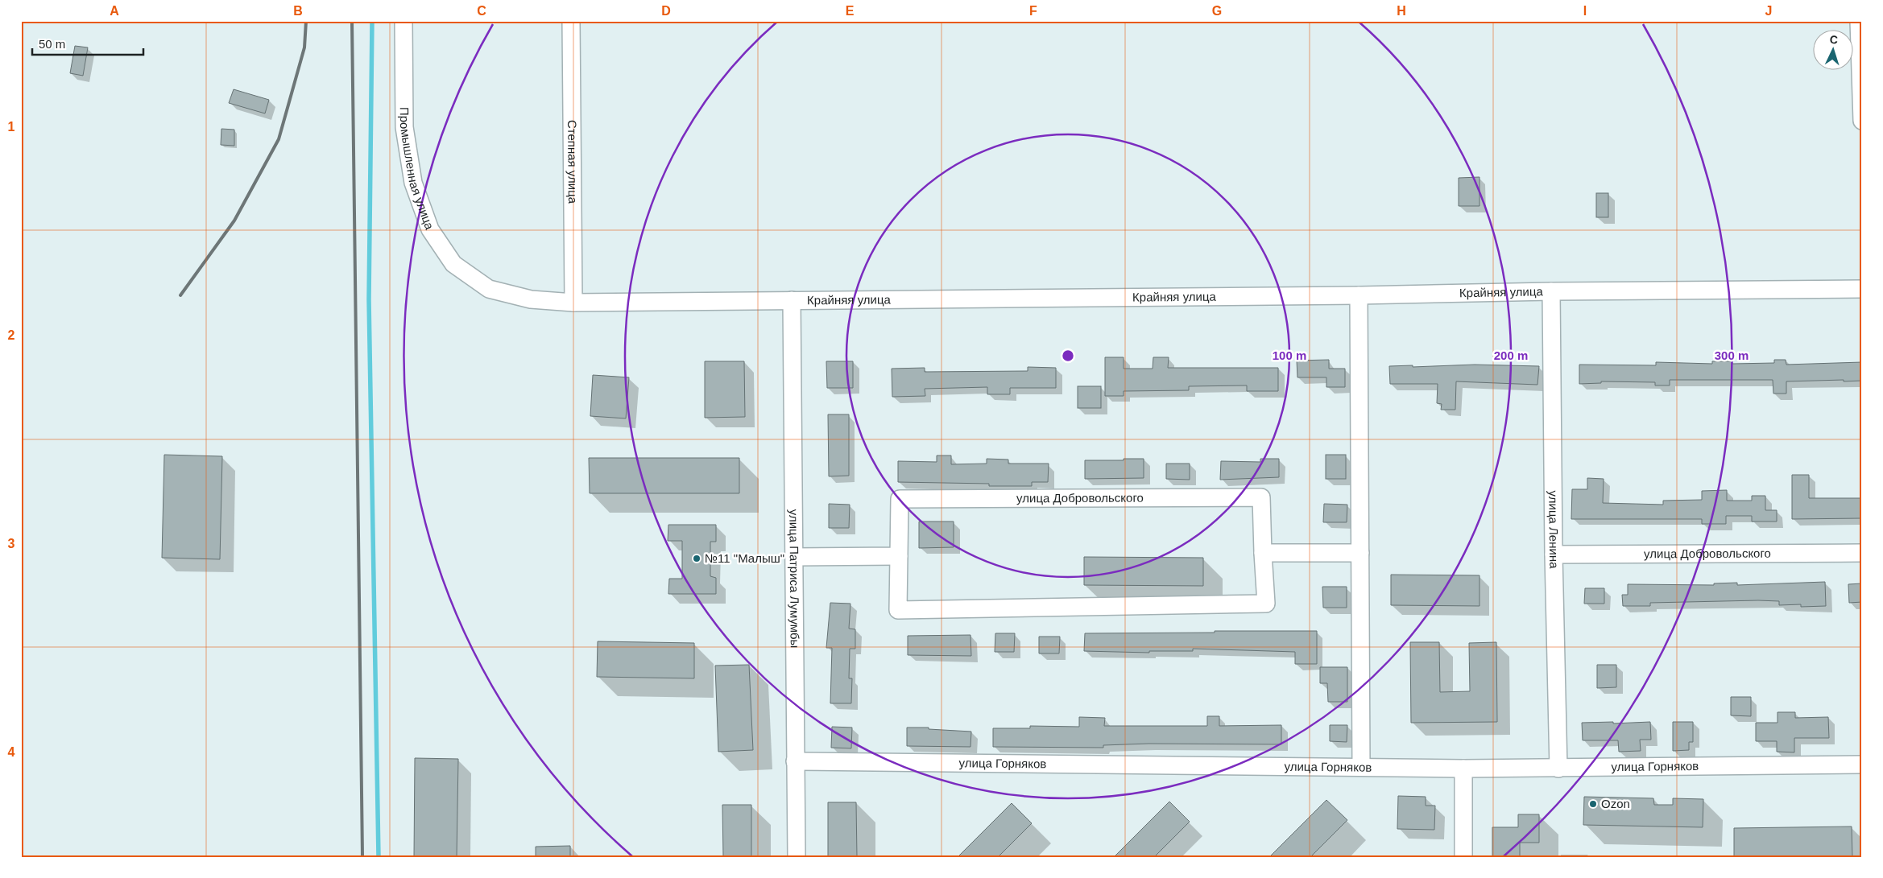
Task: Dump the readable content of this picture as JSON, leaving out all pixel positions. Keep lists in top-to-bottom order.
{
  "streets": {
    "street": [
      "Степная улица",
      "Промышленная улица",
      "Крайняя улица",
      "улица Добровольского",
      "улица Ленина",
      "улица Патриса Лумумбы",
      "улица Горняков"
    ]
  },
  "crossings": [
    ["Степная улица", "Крайняя улица"],
    ["Промышленная улица", "Крайняя улица"],
    ["Крайняя улица", "улица Ленина"],
    ["Крайняя улица", "улица Патриса Лумумбы"],
    ["улица Добровольского", "улица Ленина"],
    ["улица Ленина", "улица Горняков"],
    ["улица Патриса Лумумбы", "улица Горняков"]
  ],
  "places": ["№11 \"Малыш\"", "Ozon"],
  "scale_bar": "50 m",
  "north": "top",
  "grid": {
    "columns": [
      "A",
      "B",
      "C",
      "D",
      "E",
      "F",
      "G",
      "H",
      "I",
      "J"
    ],
    "rows": [
      "1",
      "2",
      "3",
      "4"
    ]
  },
  "rings": ["100 m", "200 m", "300 m"]
}
